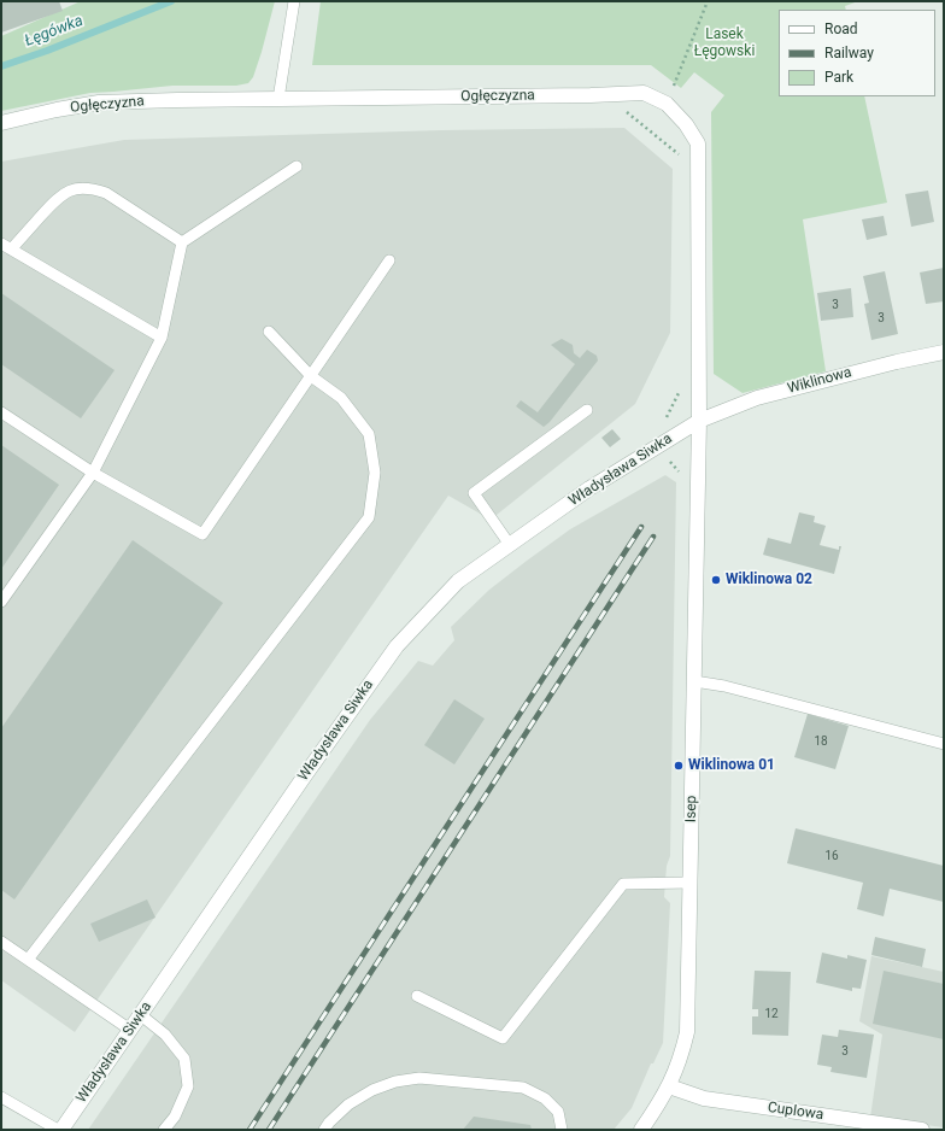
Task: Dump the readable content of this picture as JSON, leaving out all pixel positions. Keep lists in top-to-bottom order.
{
  "streets": {
    "street": [
      "Ogłęczyzna",
      "Wiklinowa",
      "Władysława Siwka",
      "Isep",
      "Cuplowa"
    ]
  },
  "crossings": [
    ["Ogłęczyzna", "Wiklinowa"],
    ["Ogłęczyzna", "Władysława Siwka"],
    ["Ogłęczyzna", "Isep"],
    ["Wiklinowa", "Władysława Siwka"],
    ["Wiklinowa", "Isep"],
    ["Władysława Siwka", "Isep"],
    ["Isep", "Cuplowa"]
  ],
  "water": ["Łęgówka"],
  "parks": ["Lasek Łęgowski"],
  "places": ["Wiklinowa 02", "Wiklinowa 01"],
  "house_numbers": [
    "3",
    "3",
    "18",
    "16",
    "12",
    "3"
  ],
  "legend": ["Road", "Railway", "Park"]
}
